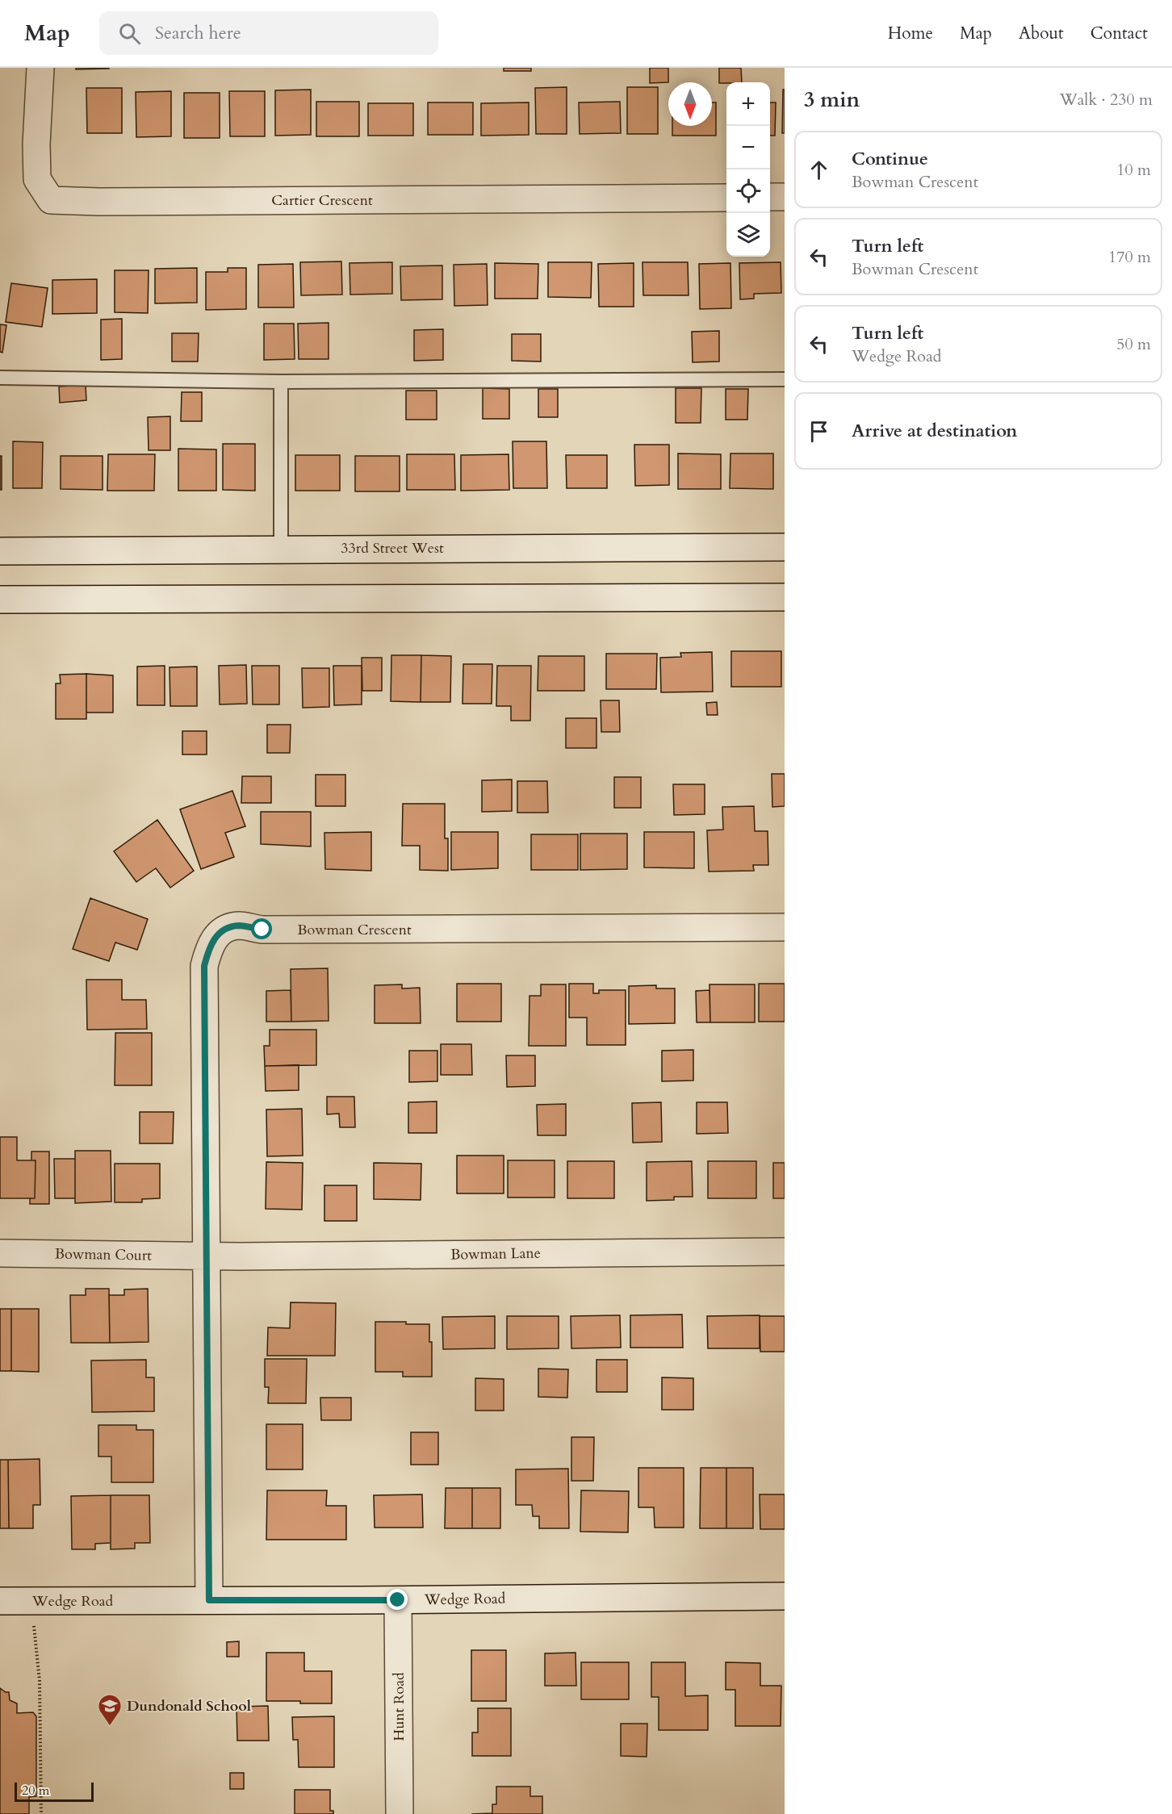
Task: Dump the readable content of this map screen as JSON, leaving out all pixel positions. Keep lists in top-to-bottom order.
{
  "streets": {
    "street": [
      "Cartier Crescent",
      "33rd Street West",
      "Bowman Crescent",
      "Bowman Lane",
      "Bowman Court",
      "Wedge Road",
      "Hunt Road"
    ]
  },
  "crossings": [
    ["Bowman Crescent", "Bowman Lane"],
    ["Bowman Crescent", "Bowman Court"],
    ["Bowman Crescent", "Wedge Road"],
    ["Bowman Lane", "Bowman Court"],
    ["Wedge Road", "Hunt Road"]
  ],
  "places": {
    "school or university": ["Dundonald School"]
  },
  "scale_bar": "20 m",
  "north": "bottom",
  "page": {
    "header": "Map",
    "search": "Search here",
    "nav": [
      "Home",
      "Map",
      "About",
      "Contact"
    ],
    "heading": ["3 min", "Walk · 230 m"],
    "map_buttons": ["+", "−"],
    "list": [
      ["Continue", "Bowman Crescent", "10 m"],
      ["Turn left", "Bowman Crescent", "170 m"],
      ["Turn left", "Wedge Road", "50 m"],
      "Arrive at destination"
    ],
    "scale": "20 m"
  }
}
